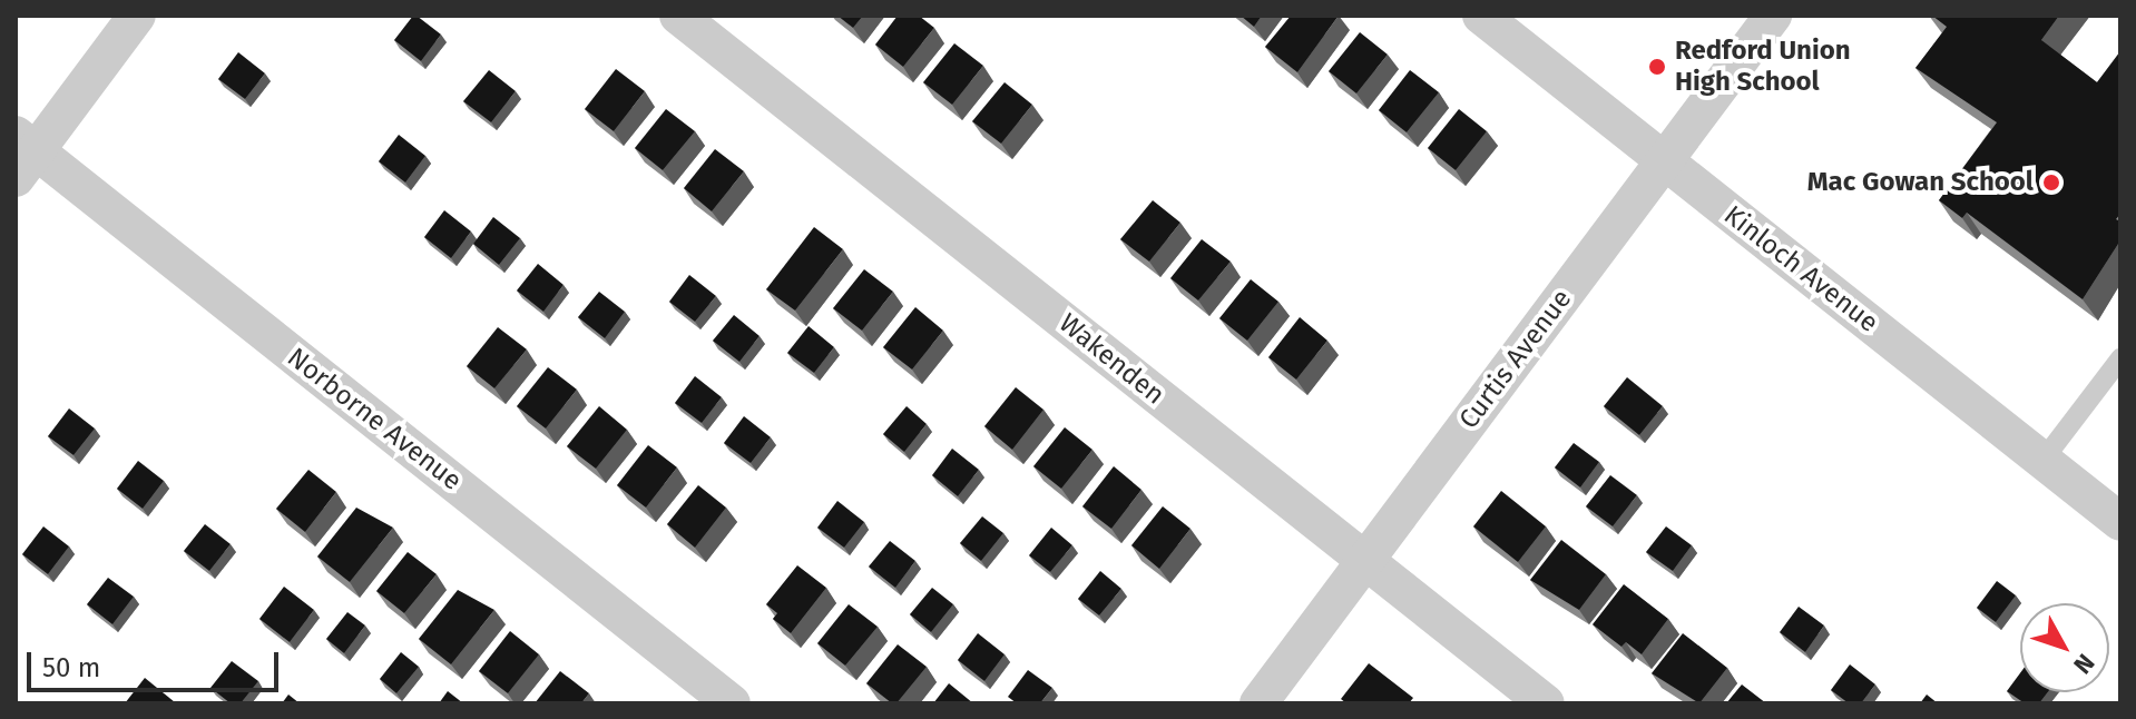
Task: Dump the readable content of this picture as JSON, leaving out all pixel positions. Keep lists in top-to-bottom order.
{
  "streets": {
    "street": [
      "Kinloch Avenue",
      "Wakenden",
      "Curtis Avenue",
      "Norborne Avenue"
    ]
  },
  "crossings": [
    ["Kinloch Avenue", "Curtis Avenue"],
    ["Wakenden", "Curtis Avenue"]
  ],
  "places": ["Redford Union High School", "Mac Gowan School"],
  "scale_bar": "50 m",
  "north": "bottom right"
}
